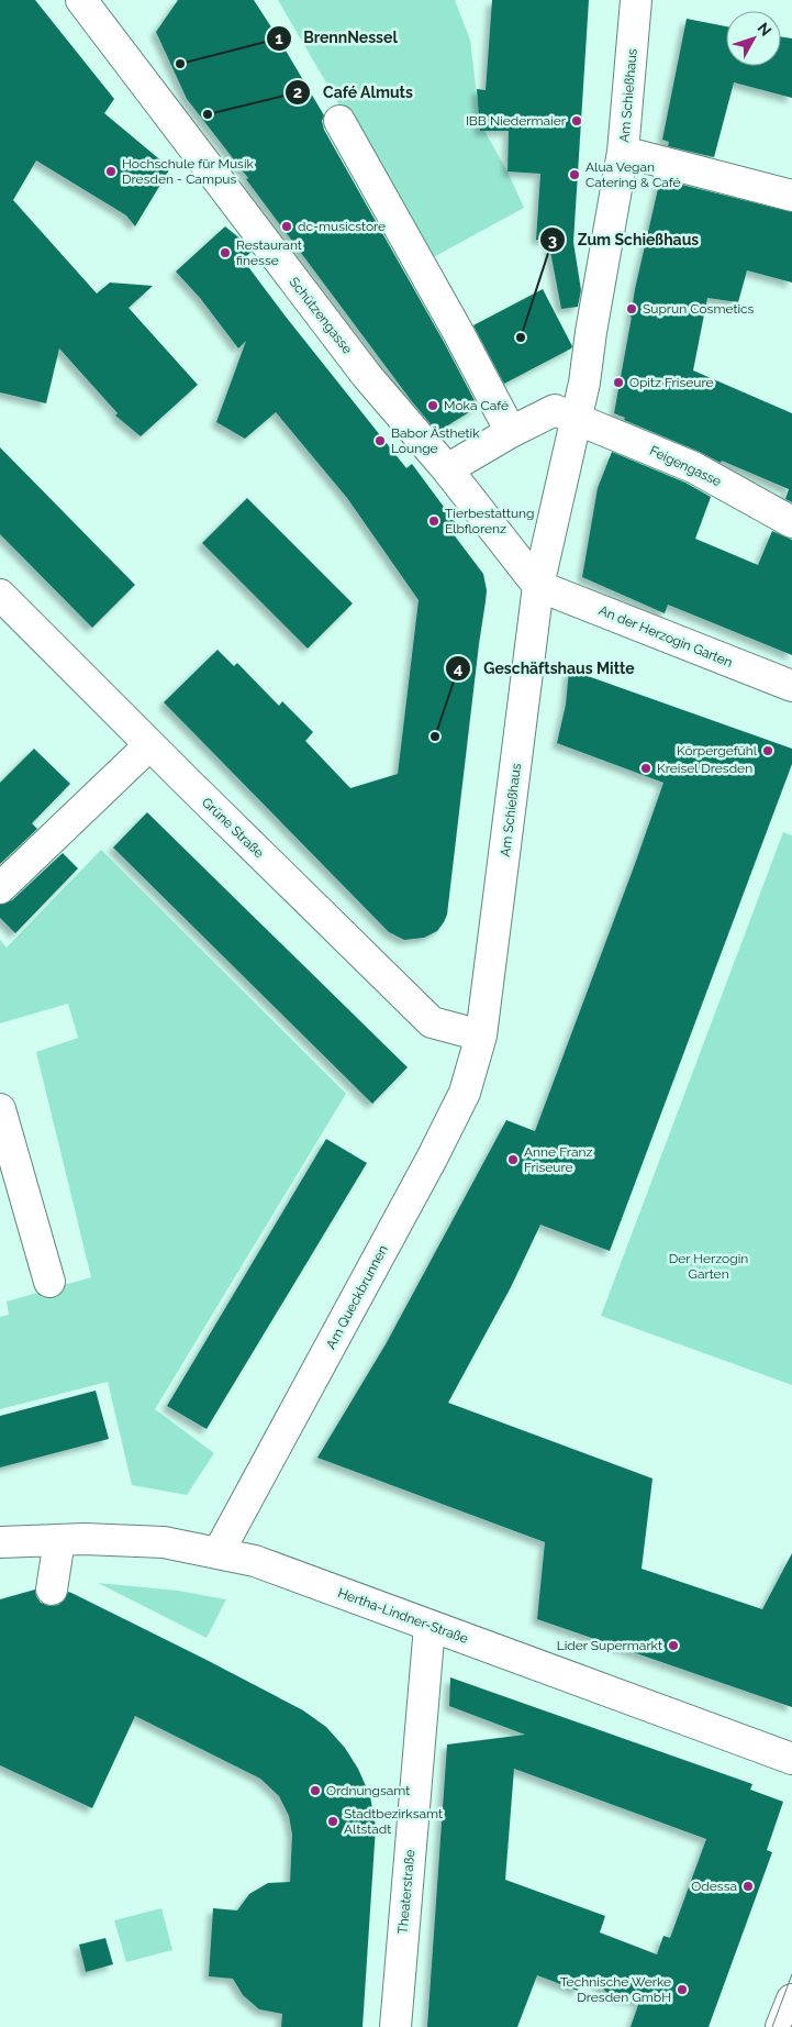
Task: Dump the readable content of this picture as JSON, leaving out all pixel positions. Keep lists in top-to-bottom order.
{
  "streets": {
    "street": [
      "Am Schießhaus",
      "Schützengasse",
      "Feigengasse",
      "An der Herzogin Garten",
      "Grüne Straße",
      "Am Queckbrunnen",
      "Hertha-Lindner-Straße",
      "Theaterstraße"
    ]
  },
  "crossings": [
    ["Am Schießhaus", "Feigengasse"],
    ["Am Schießhaus", "An der Herzogin Garten"],
    ["Am Schießhaus", "Grüne Straße"],
    ["Am Schießhaus", "Am Queckbrunnen"],
    ["Grüne Straße", "Am Queckbrunnen"],
    ["Am Queckbrunnen", "Hertha-Lindner-Straße"],
    ["Hertha-Lindner-Straße", "Theaterstraße"]
  ],
  "parks": ["Der Herzogin Garten"],
  "places": [
    "BrennNessel",
    "Café Almuts",
    "IBB Niedermaier",
    "Hochschule für Musik Dresden - Campus",
    "Alua Vegan Catering & Café",
    "dc-musicstore",
    "Restaurant finesse",
    "Suprun Cosmetics",
    "Zum Schießhaus",
    "Opitz Friseure",
    "Moka Café",
    "Babor Ästhetik Lounge",
    "Tierbestattung Elbflorenz",
    "Geschäftshaus Mitte",
    "Körpergefühl",
    "Kreisel Dresden",
    "Anne Franz Friseure",
    "Lider Supermarkt",
    "Ordnungsamt",
    "Stadtbezirksamt Altstadt",
    "Odessa",
    "Technische Werke Dresden GmbH"
  ],
  "north": "top right"
}
